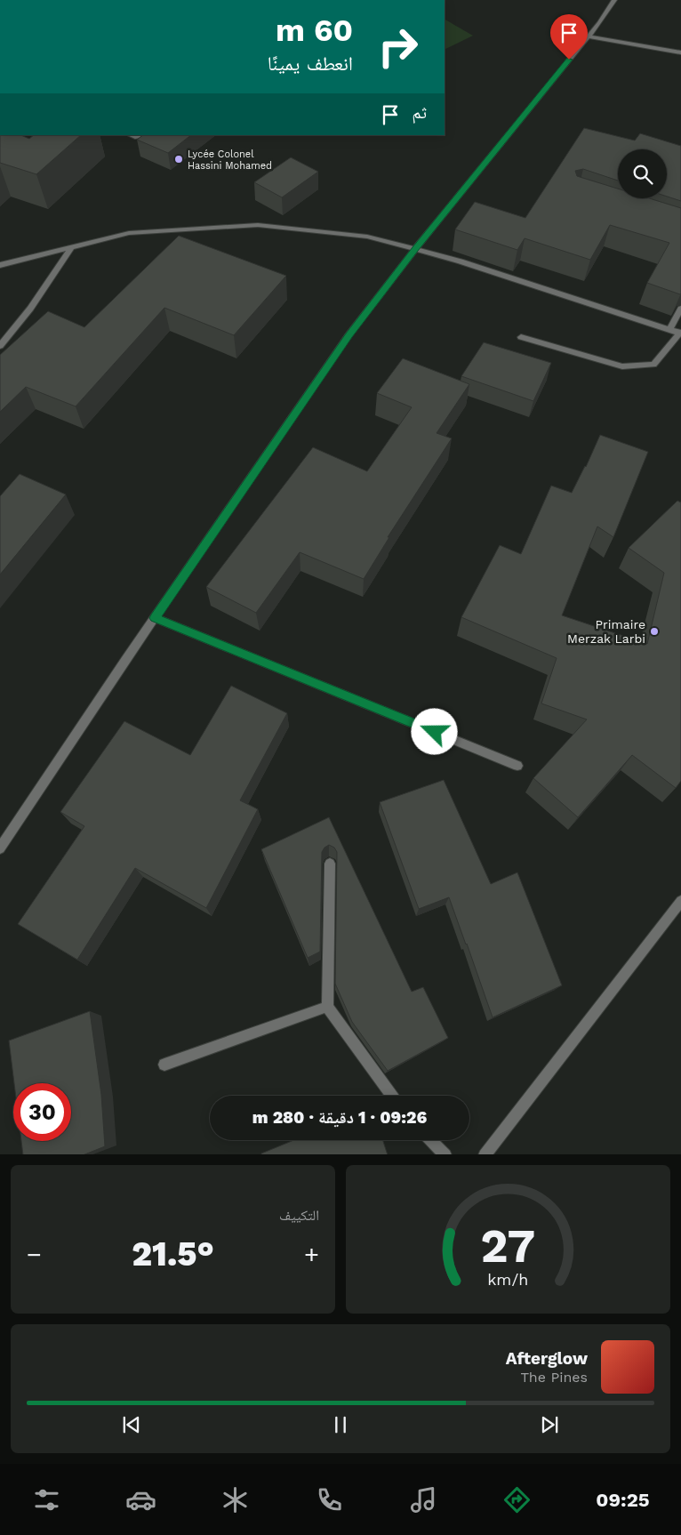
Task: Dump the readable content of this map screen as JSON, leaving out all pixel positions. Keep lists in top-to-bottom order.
{
  "places": ["Lycée Colonel Hassini Mohamed", "Primaire Merzak Larbi"],
  "page": {
    "turn": ["60 m", "انعطف يمينًا"],
    "then": "ثم",
    "limit": "30",
    "trip": "09:26 · 1 دقيقة · 280 m",
    "tile": "التكييف",
    "heat": ["−", "21.5°", "+"],
    "song": ["Afterglow", "The Pines"],
    "tabs": "09:25",
    "gauge": ["27", "km/h"]
  }
}
